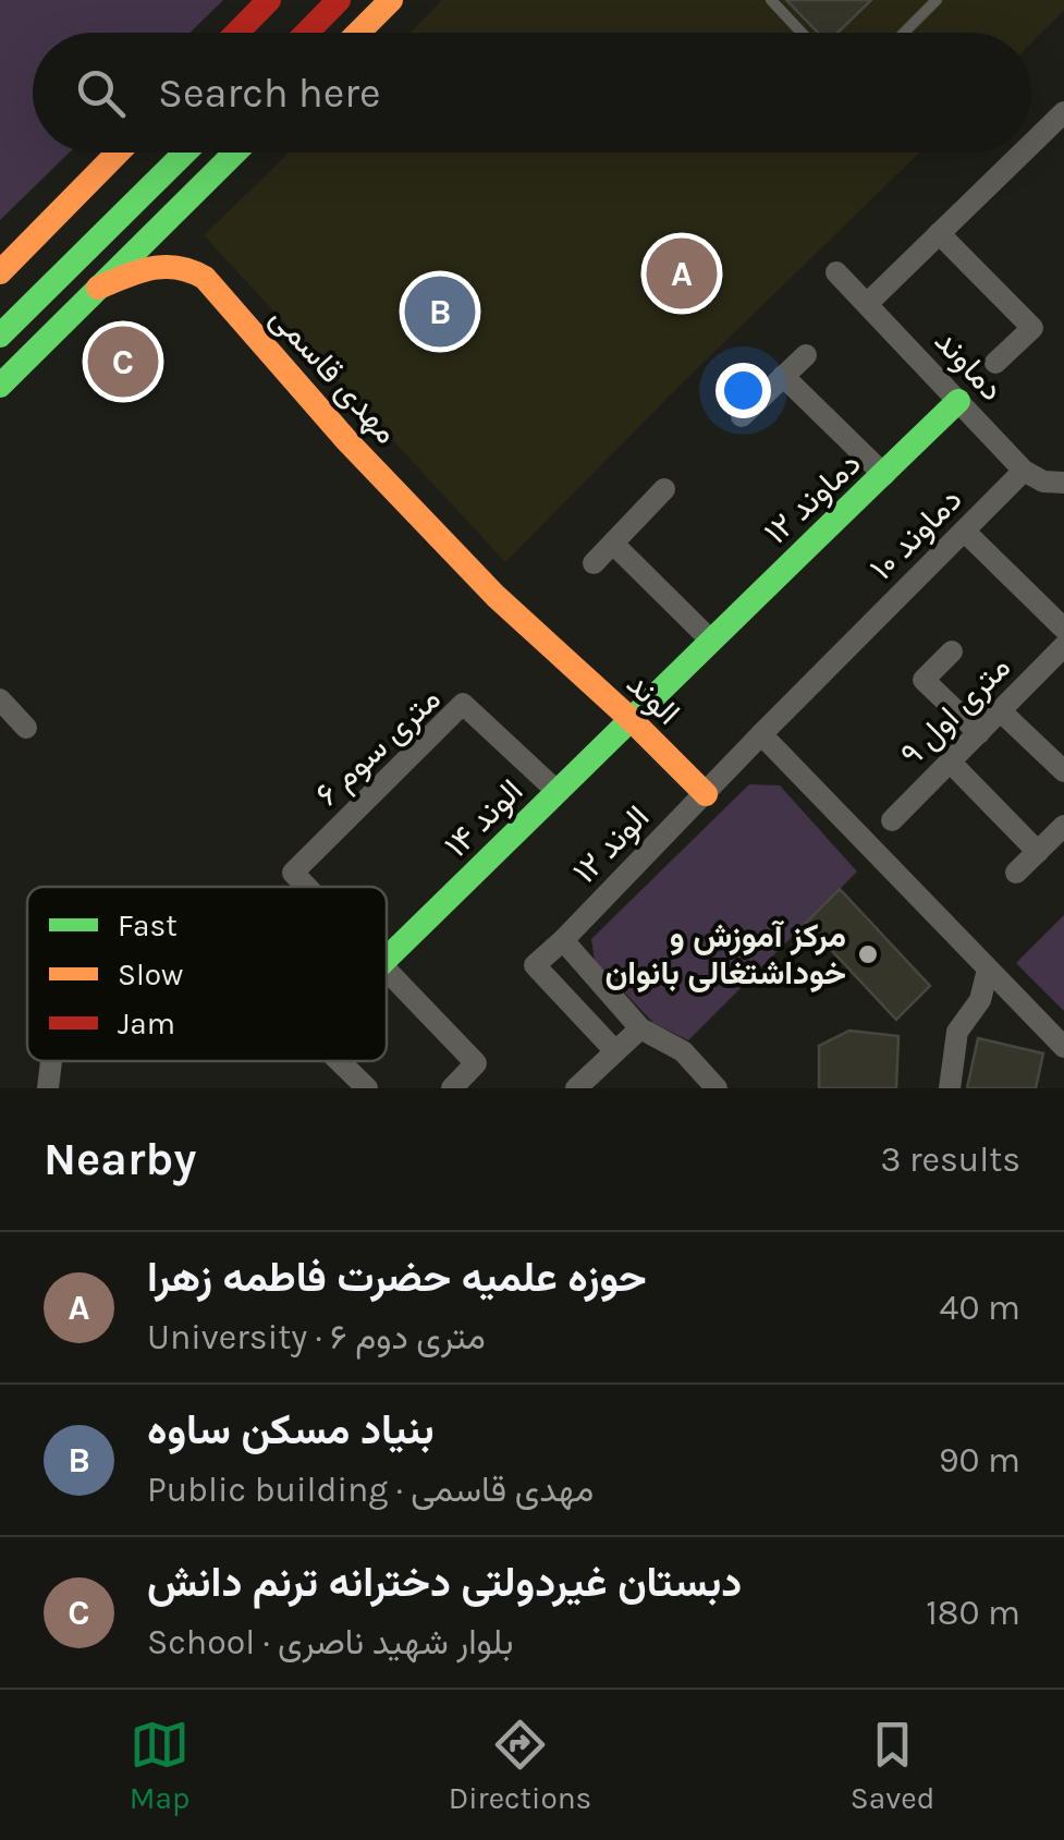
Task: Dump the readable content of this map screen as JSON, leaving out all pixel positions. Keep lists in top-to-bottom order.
{
  "streets": {
    "street": [
      "دماوند",
      "مهدی قاسمی",
      "دماوند ۱۲",
      "دماوند ۱۰",
      "الوند",
      "۹ متری اول",
      "۶ متری سوم",
      "الوند ۱۴",
      "الوند ۱۲"
    ]
  },
  "crossings": [
    ["دماوند", "دماوند ۱۲"],
    ["دماوند", "دماوند ۱۰"],
    ["مهدی قاسمی", "الوند"],
    ["دماوند ۱۲", "الوند"],
    ["دماوند ۱۲", "الوند ۱۴"],
    ["الوند", "الوند ۱۴"],
    ["الوند", "الوند ۱۲"],
    ["۶ متری سوم", "الوند ۱۴"]
  ],
  "places": ["مرکز آموزش و خوداشتغالی بانوان"],
  "legend": ["Fast", "Slow", "Jam"],
  "page": {
    "search": "Search here",
    "pins": ["A", "B", "C"],
    "heading": ["Nearby", "3 results"],
    "list": [
      {
        "mark": "A",
        "name": "حوزه علمیه حضرت فاطمه زهرا",
        "note": "University · ۶ متری دوم",
        "value": "40 m"
      },
      {
        "mark": "B",
        "name": "بنیاد مسکن ساوه",
        "note": "Public building · مهدی قاسمی",
        "value": "90 m"
      },
      {
        "mark": "C",
        "name": "دبستان غیردولتی دخترانه ترنم دانش",
        "note": "School · بلوار شهید ناصری",
        "value": "180 m"
      }
    ],
    "nav": ["Map", "Directions", "Saved"]
  }
}
